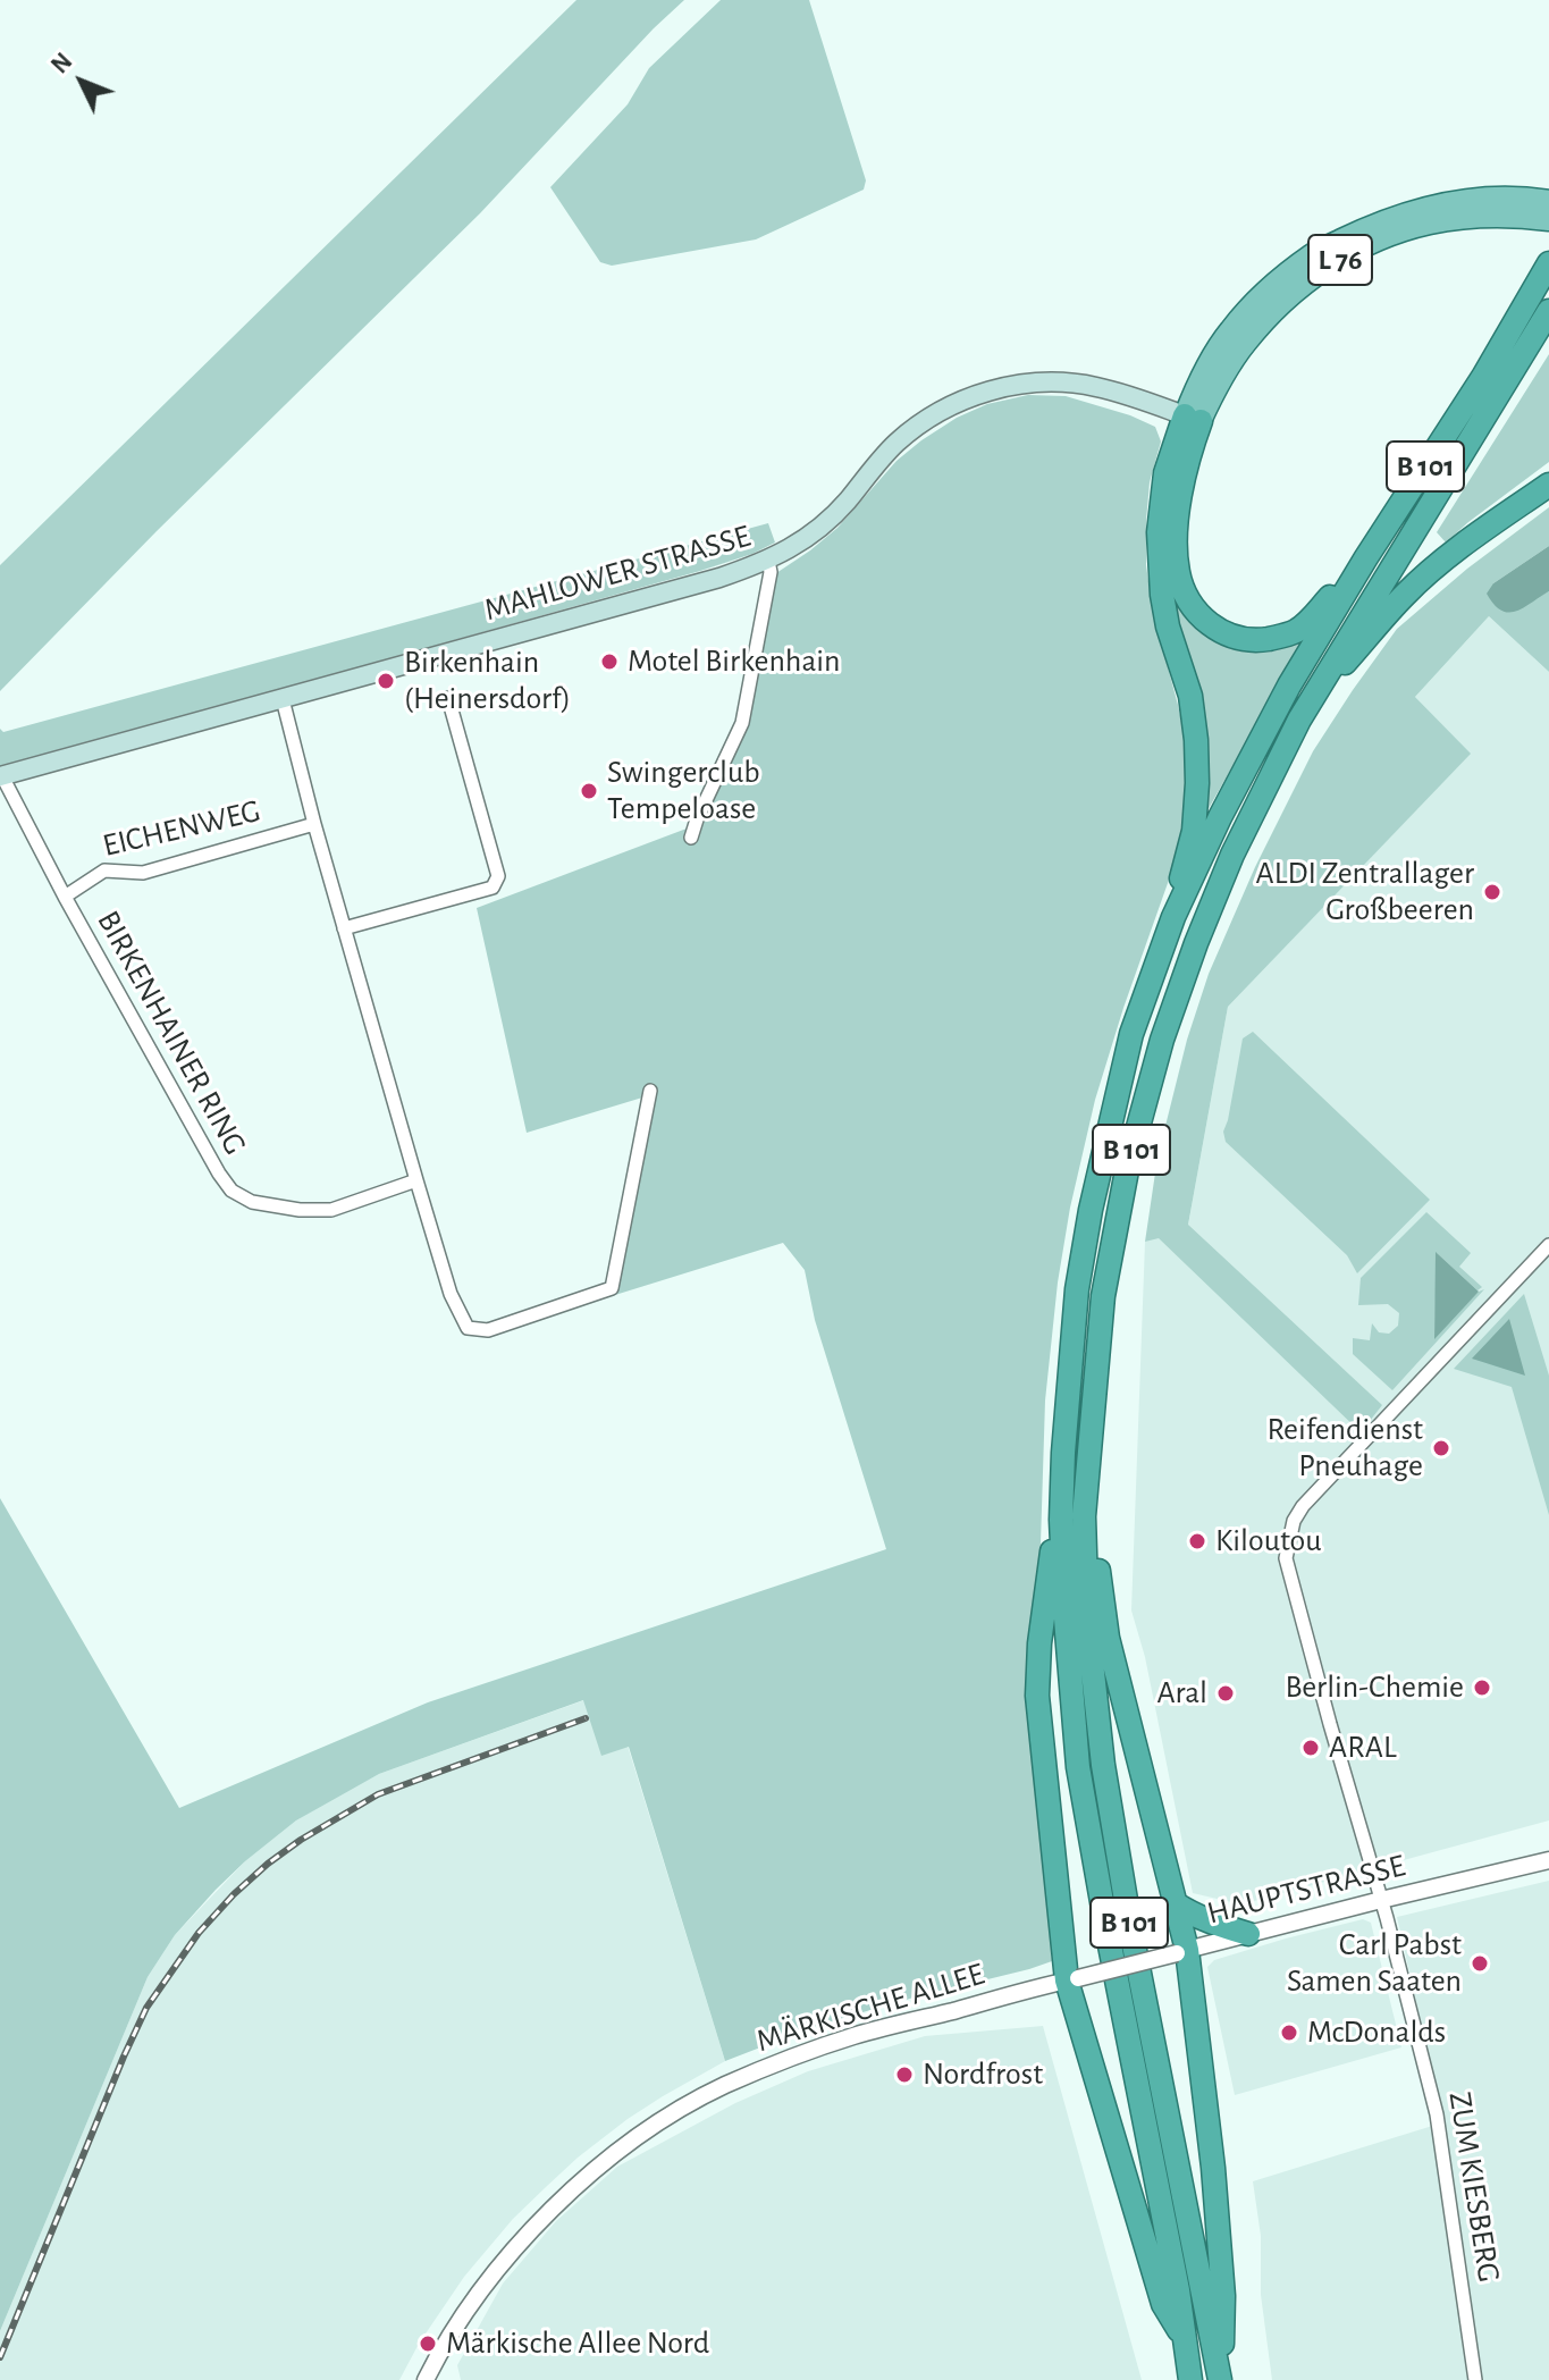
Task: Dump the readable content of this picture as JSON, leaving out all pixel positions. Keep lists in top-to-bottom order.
{
  "streets": {
    "highway": ["B 101"],
    "main road": ["L 76", "MAHLOWER STRASSE"],
    "street": [
      "EICHENWEG",
      "BIRKENHAINER RING",
      "HAUPTSTRASSE",
      "MÄRKISCHE ALLEE",
      "ZUM KIESBERG"
    ]
  },
  "crossings": [
    ["L 76", "MAHLOWER STRASSE"],
    ["MAHLOWER STRASSE", "BIRKENHAINER RING"],
    ["EICHENWEG", "BIRKENHAINER RING"],
    ["HAUPTSTRASSE", "MÄRKISCHE ALLEE"],
    ["HAUPTSTRASSE", "ZUM KIESBERG"]
  ],
  "places": [
    "Motel Birkenhain",
    "Birkenhain (Heinersdorf)",
    "Swingerclub Tempeloase",
    "ALDI Zentrallager Großbeeren",
    "Reifendienst Pneuhage",
    "Kiloutou",
    "Berlin-Chemie",
    "Aral",
    "ARAL",
    "Carl Pabst Samen Saaten",
    "McDonalds",
    "Nordfrost",
    "Märkische Allee Nord"
  ],
  "north": "top left"
}
